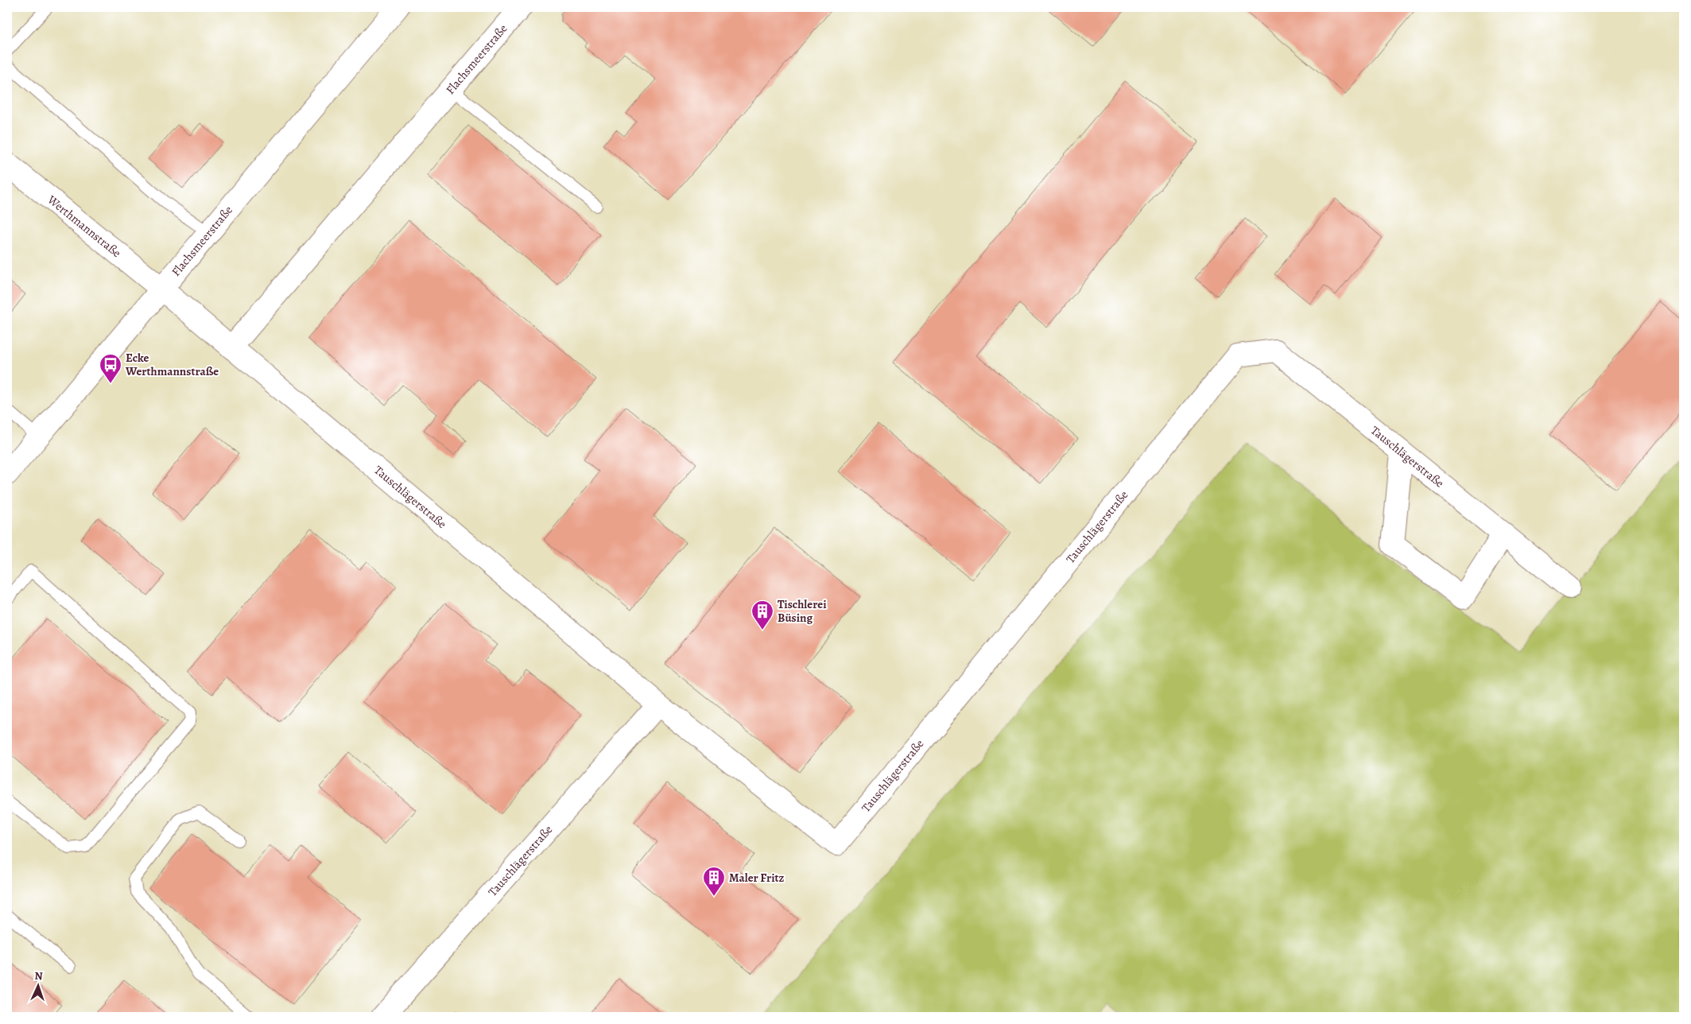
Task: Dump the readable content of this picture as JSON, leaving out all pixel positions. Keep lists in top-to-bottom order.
{
  "streets": {
    "street": ["Flachsmeerstraße", "Werthmannstraße", "Tauschlägerstraße"]
  },
  "crossings": [
    ["Flachsmeerstraße", "Werthmannstraße"],
    ["Flachsmeerstraße", "Tauschlägerstraße"],
    ["Werthmannstraße", "Tauschlägerstraße"]
  ],
  "places": {
    "bus stop": ["Ecke Werthmannstraße"],
    "building": ["Tischlerei Büsing", "Maler Fritz"]
  },
  "north": "top"
}
